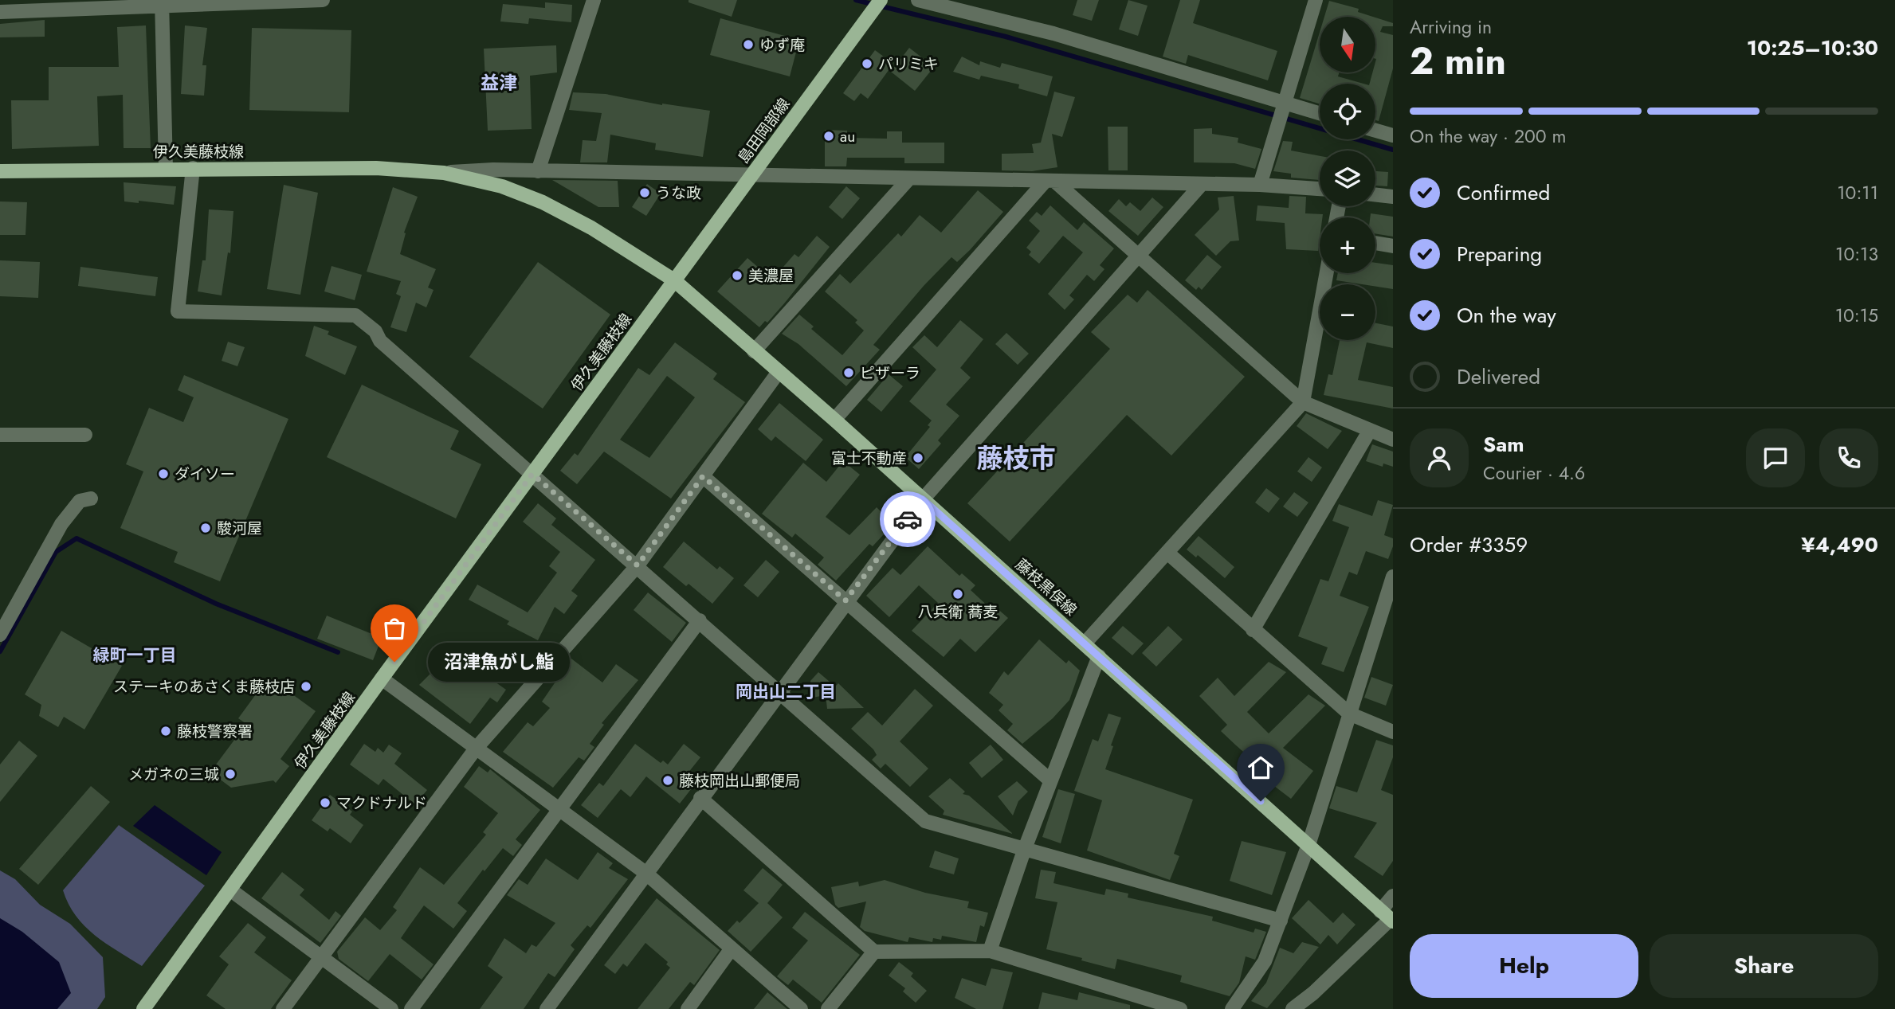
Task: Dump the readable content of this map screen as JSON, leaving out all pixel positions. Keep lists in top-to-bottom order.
{
  "streets": {
    "main road": ["島田岡部線", "伊久美藤枝線", "藤枝黒俣線"]
  },
  "crossings": [
    ["島田岡部線", "伊久美藤枝線"],
    ["島田岡部線", "藤枝黒俣線"],
    ["伊久美藤枝線", "藤枝黒俣線"]
  ],
  "districts": [
    "益津",
    "藤枝市",
    "緑町一丁目",
    "岡出山二丁目"
  ],
  "places": [
    "ゆず庵",
    "パリミキ",
    "au",
    "うな政",
    "美濃屋",
    "ピザーラ",
    "富士不動産",
    "ダイソー",
    "駿河屋",
    "八兵衛 蕎麦",
    "沼津魚がし鮨",
    "ステーキのあさくま藤枝店",
    "藤枝警察署",
    "メガネの三城",
    "藤枝岡出山郵便局",
    "マクドナルド"
  ],
  "north": "bottom",
  "page": {
    "heading": ["2 min", "Arriving in", "10:25–10:30"],
    "panel": [
      "Sam",
      "Courier · 4.6",
      "Order #3359",
      "¥4,490"
    ],
    "map_buttons": ["+", "−"],
    "bar": "On the way · 200 m",
    "list": [
      ["Confirmed", "10:11"],
      ["Preparing", "10:13"],
      ["On the way", "10:15"],
      "Delivered"
    ],
    "bubble": "沼津魚がし鮨",
    "buttons": ["Help", "Share"]
  }
}
